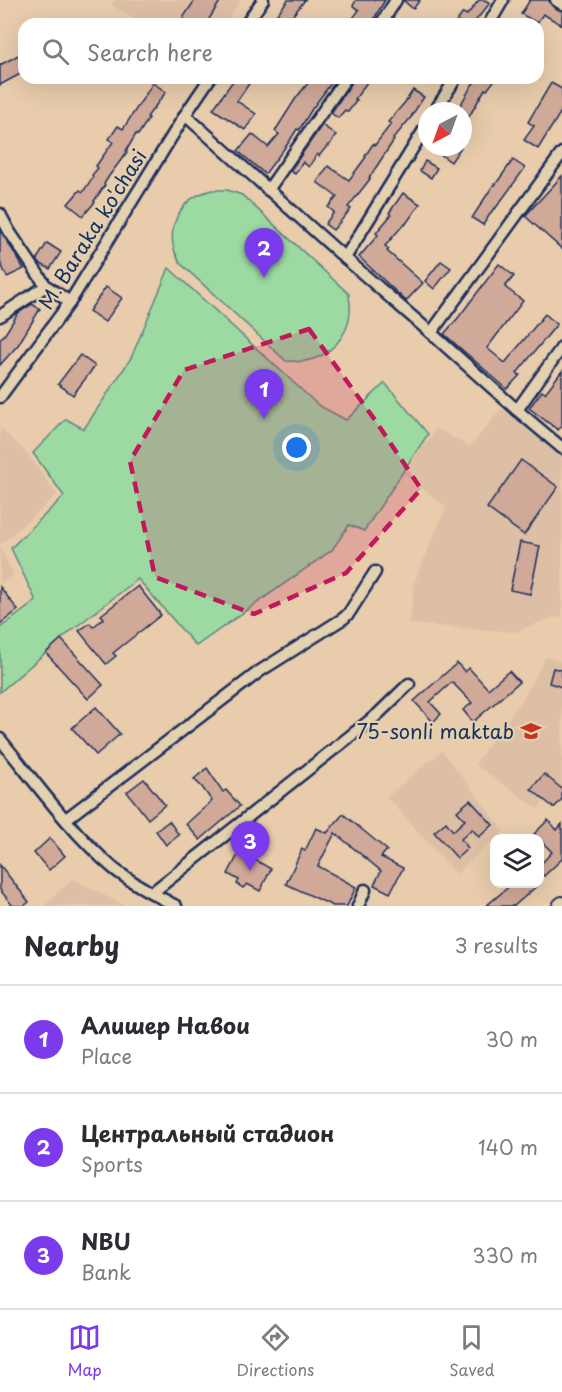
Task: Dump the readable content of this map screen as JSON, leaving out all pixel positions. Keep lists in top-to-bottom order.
{
  "streets": {
    "street": ["M. Baraka ko'chasi"]
  },
  "places": {
    "school or university": ["75-sonli maktab"]
  },
  "north": "bottom left",
  "page": {
    "search": "Search here",
    "pins": ["2", "1", "3"],
    "heading": ["Nearby", "3 results"],
    "list": [
      {
        "mark": "1",
        "name": "Алишер Навои",
        "note": "Place",
        "value": "30 m"
      },
      {
        "mark": "2",
        "name": "Центральный стадион",
        "note": "Sports",
        "value": "140 m"
      },
      {
        "mark": "3",
        "name": "NBU",
        "note": "Bank",
        "value": "330 m"
      }
    ],
    "nav": ["Map", "Directions", "Saved"]
  }
}
